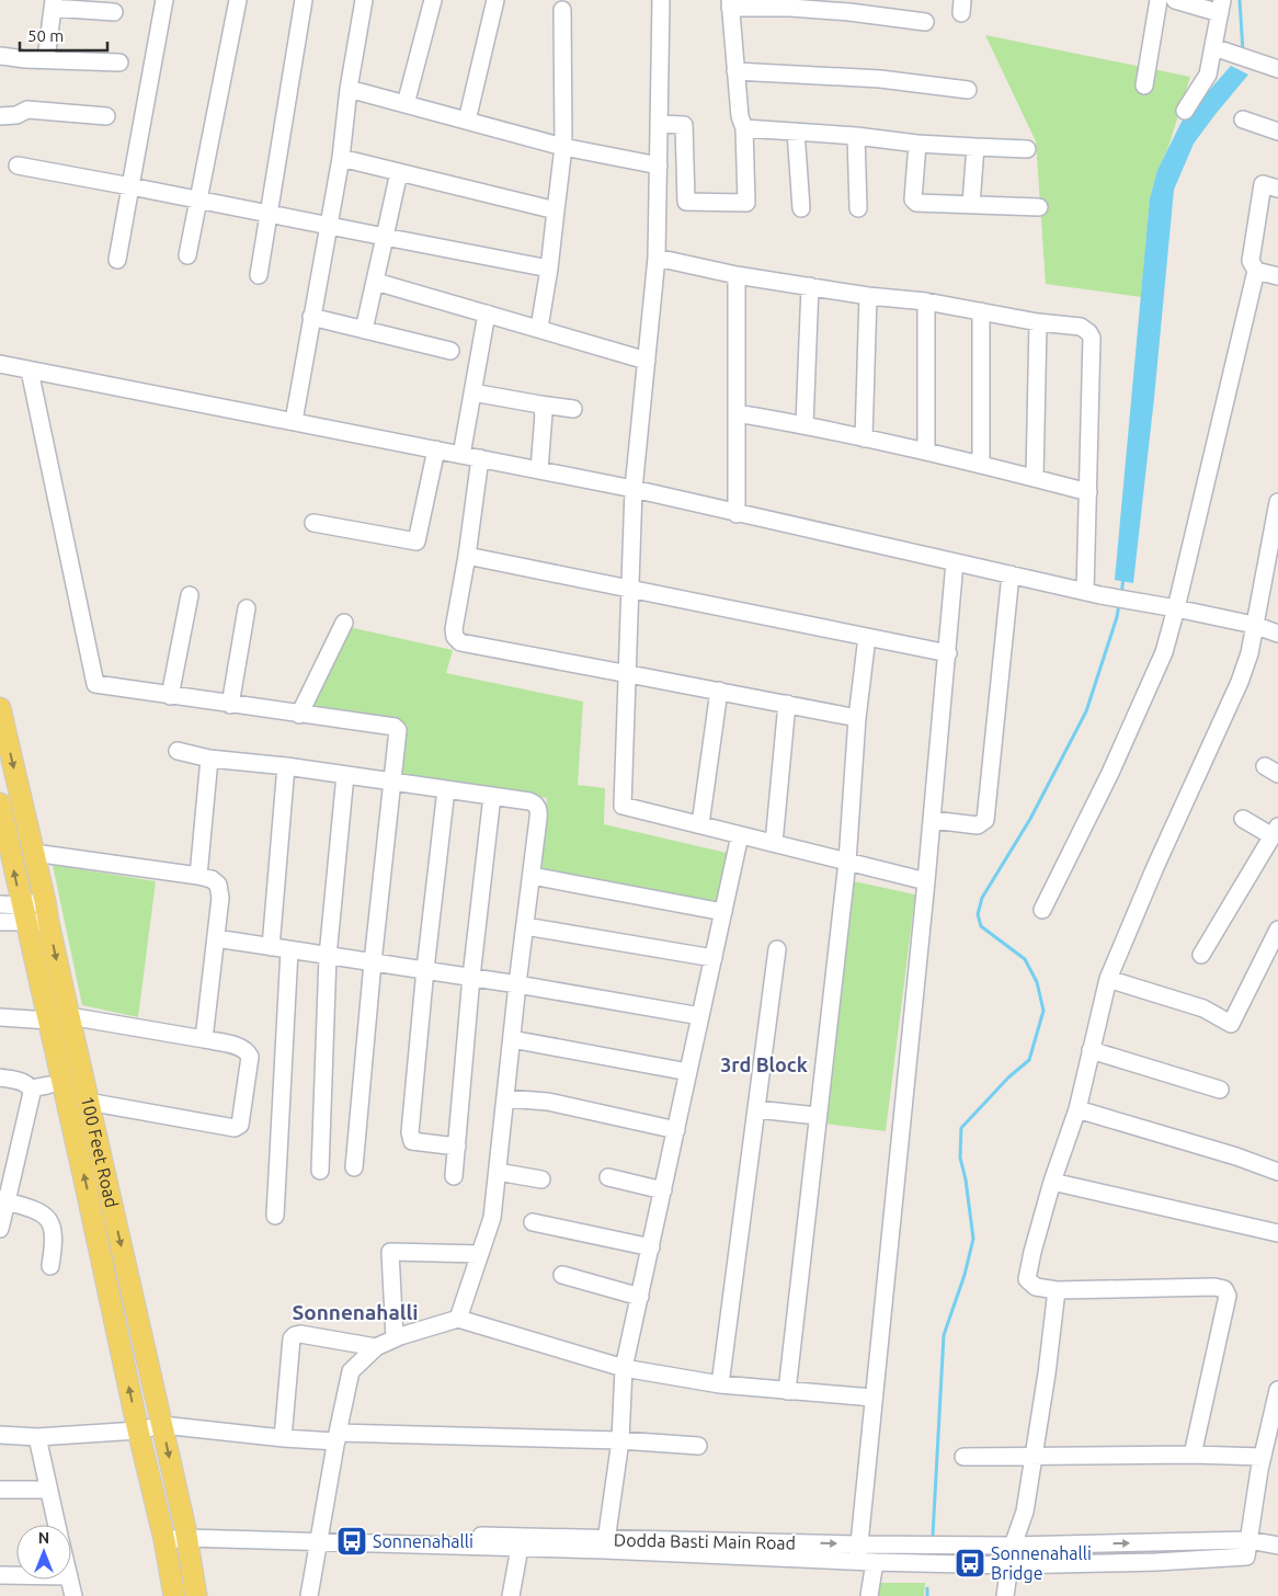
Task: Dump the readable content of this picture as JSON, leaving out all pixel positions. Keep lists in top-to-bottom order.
{
  "streets": {
    "main road": ["100 Feet Road"],
    "street": ["Dodda Basti Main Road"]
  },
  "crossings": [
    ["100 Feet Road", "Dodda Basti Main Road"]
  ],
  "districts": ["3rd Block", "Sonnenahalli"],
  "places": {
    "bus stop": ["Sonnenahalli", "Sonnenahalli Bridge"]
  },
  "scale_bar": "50 m",
  "north": "top"
}
